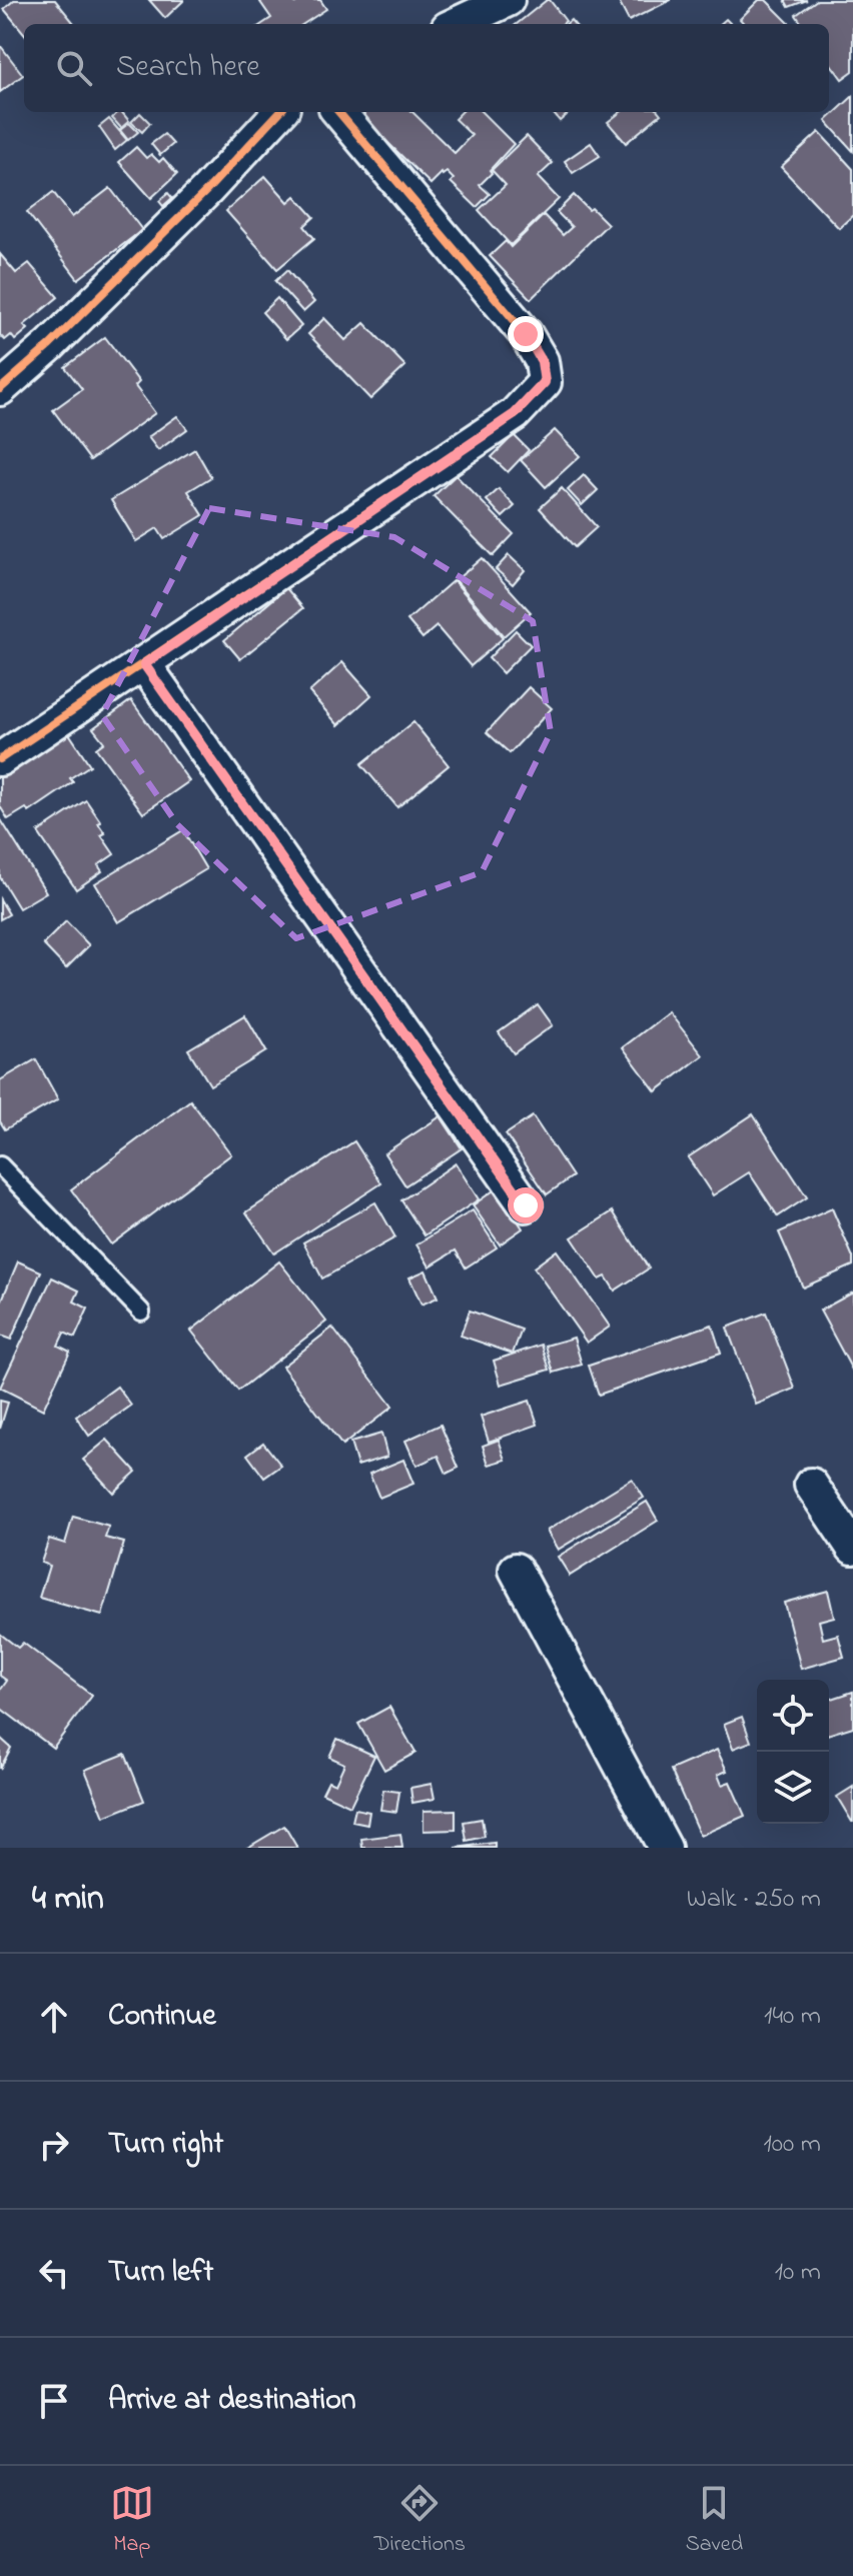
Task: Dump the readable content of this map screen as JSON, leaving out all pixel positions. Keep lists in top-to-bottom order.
{
  "page": {
    "search": "Search here",
    "heading": ["4 min", "Walk · 250 m"],
    "list": [
      ["Continue", "140 m"],
      ["Turn right", "100 m"],
      ["Turn left", "10 m"],
      "Arrive at destination"
    ],
    "nav": ["Map", "Directions", "Saved"]
  }
}
